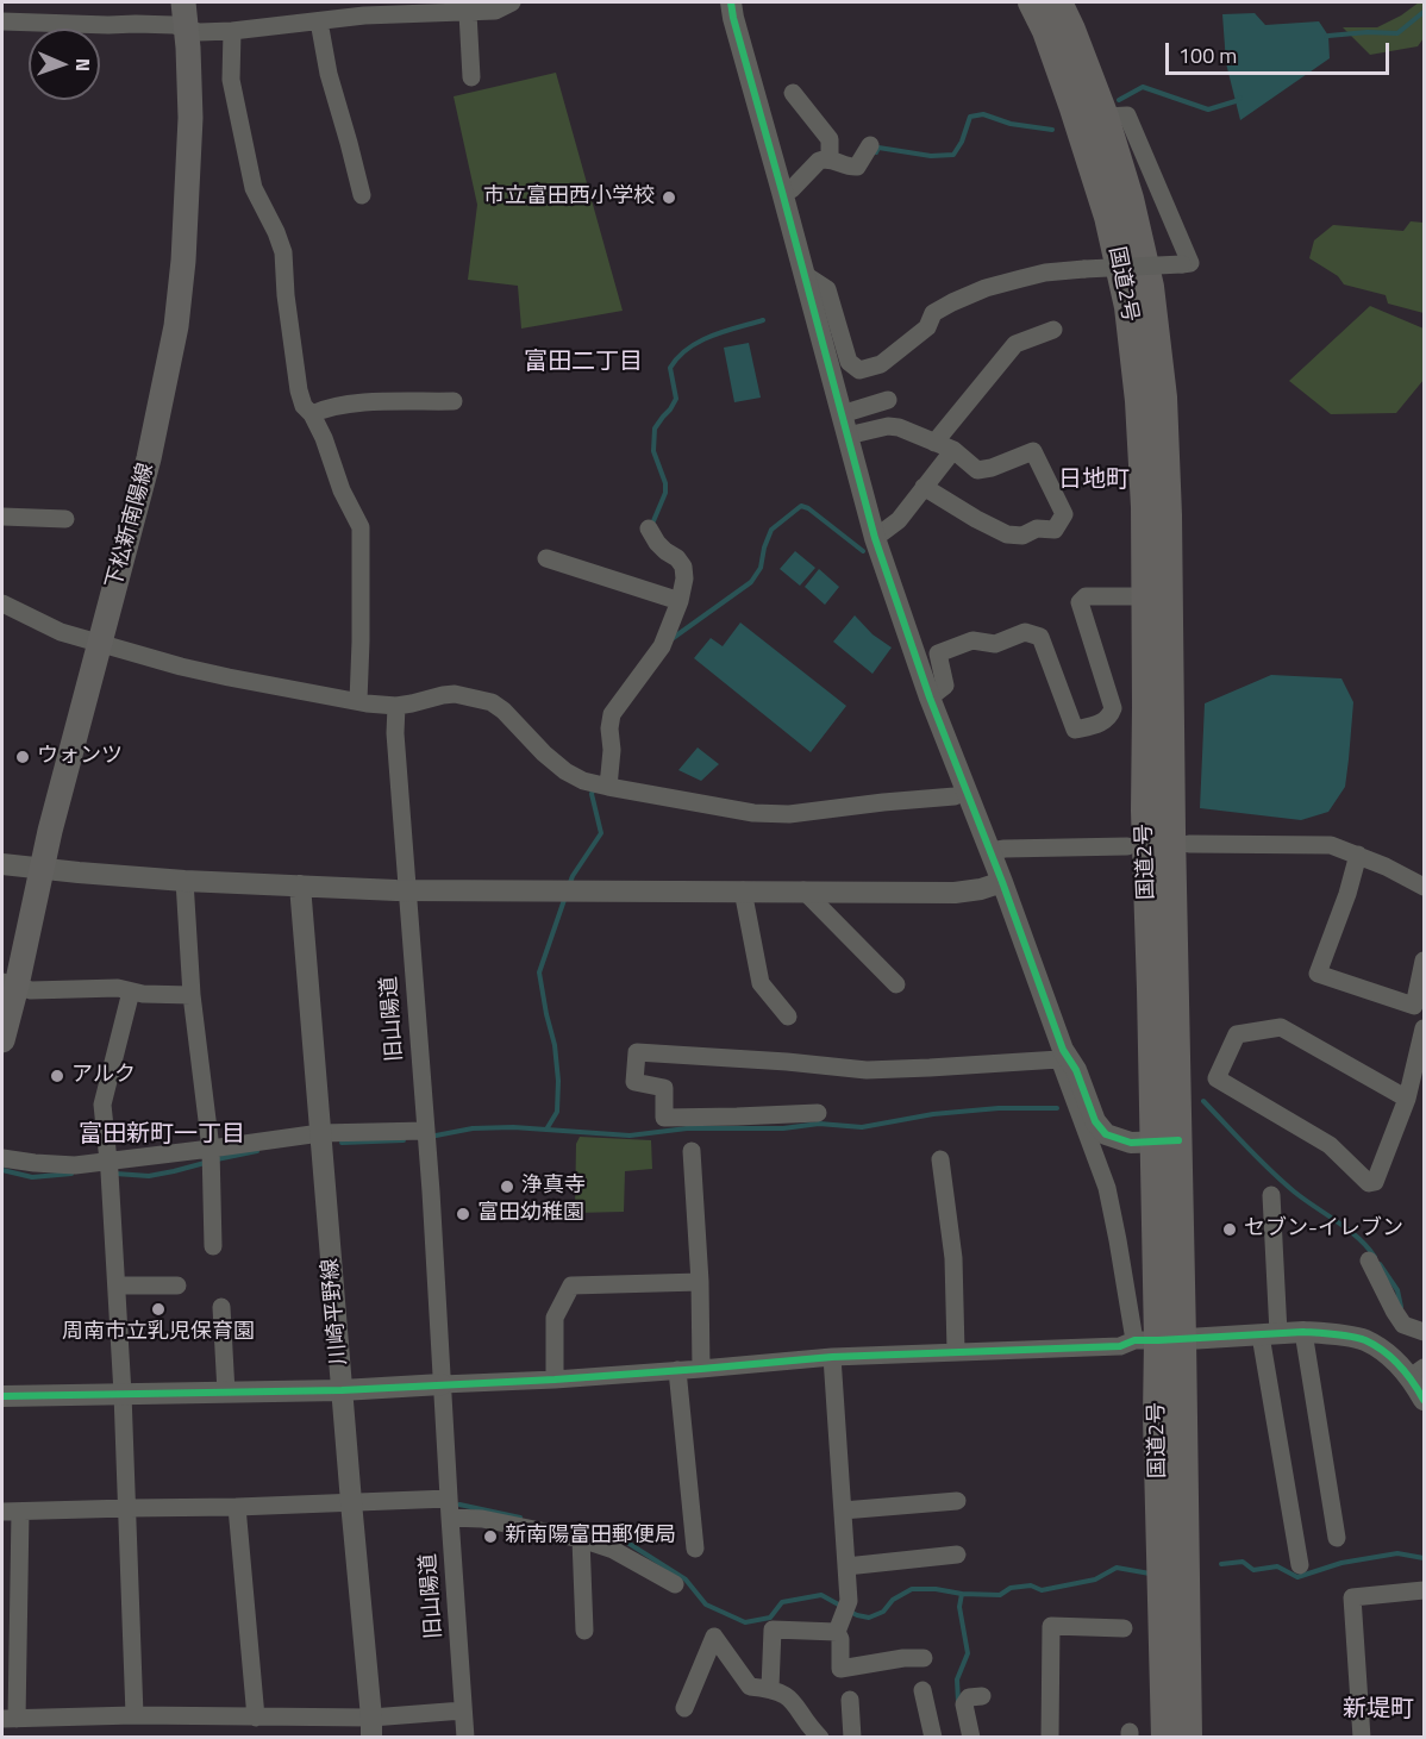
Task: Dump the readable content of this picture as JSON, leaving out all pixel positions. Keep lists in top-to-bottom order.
{
  "streets": {
    "highway": ["国道2号"],
    "main road": ["下松新南陽線"],
    "street": ["旧山陽道", "川崎平野線"]
  },
  "districts": [
    "富田二丁目",
    "日地町",
    "富田新町一丁目",
    "新堤町"
  ],
  "places": [
    "市立富田西小学校",
    "ウォンツ",
    "アルク",
    "浄真寺",
    "富田幼稚園",
    "セブン-イレブン",
    "周南市立乳児保育園",
    "新南陽富田郵便局"
  ],
  "scale_bar": "100 m",
  "north": "right"
}
